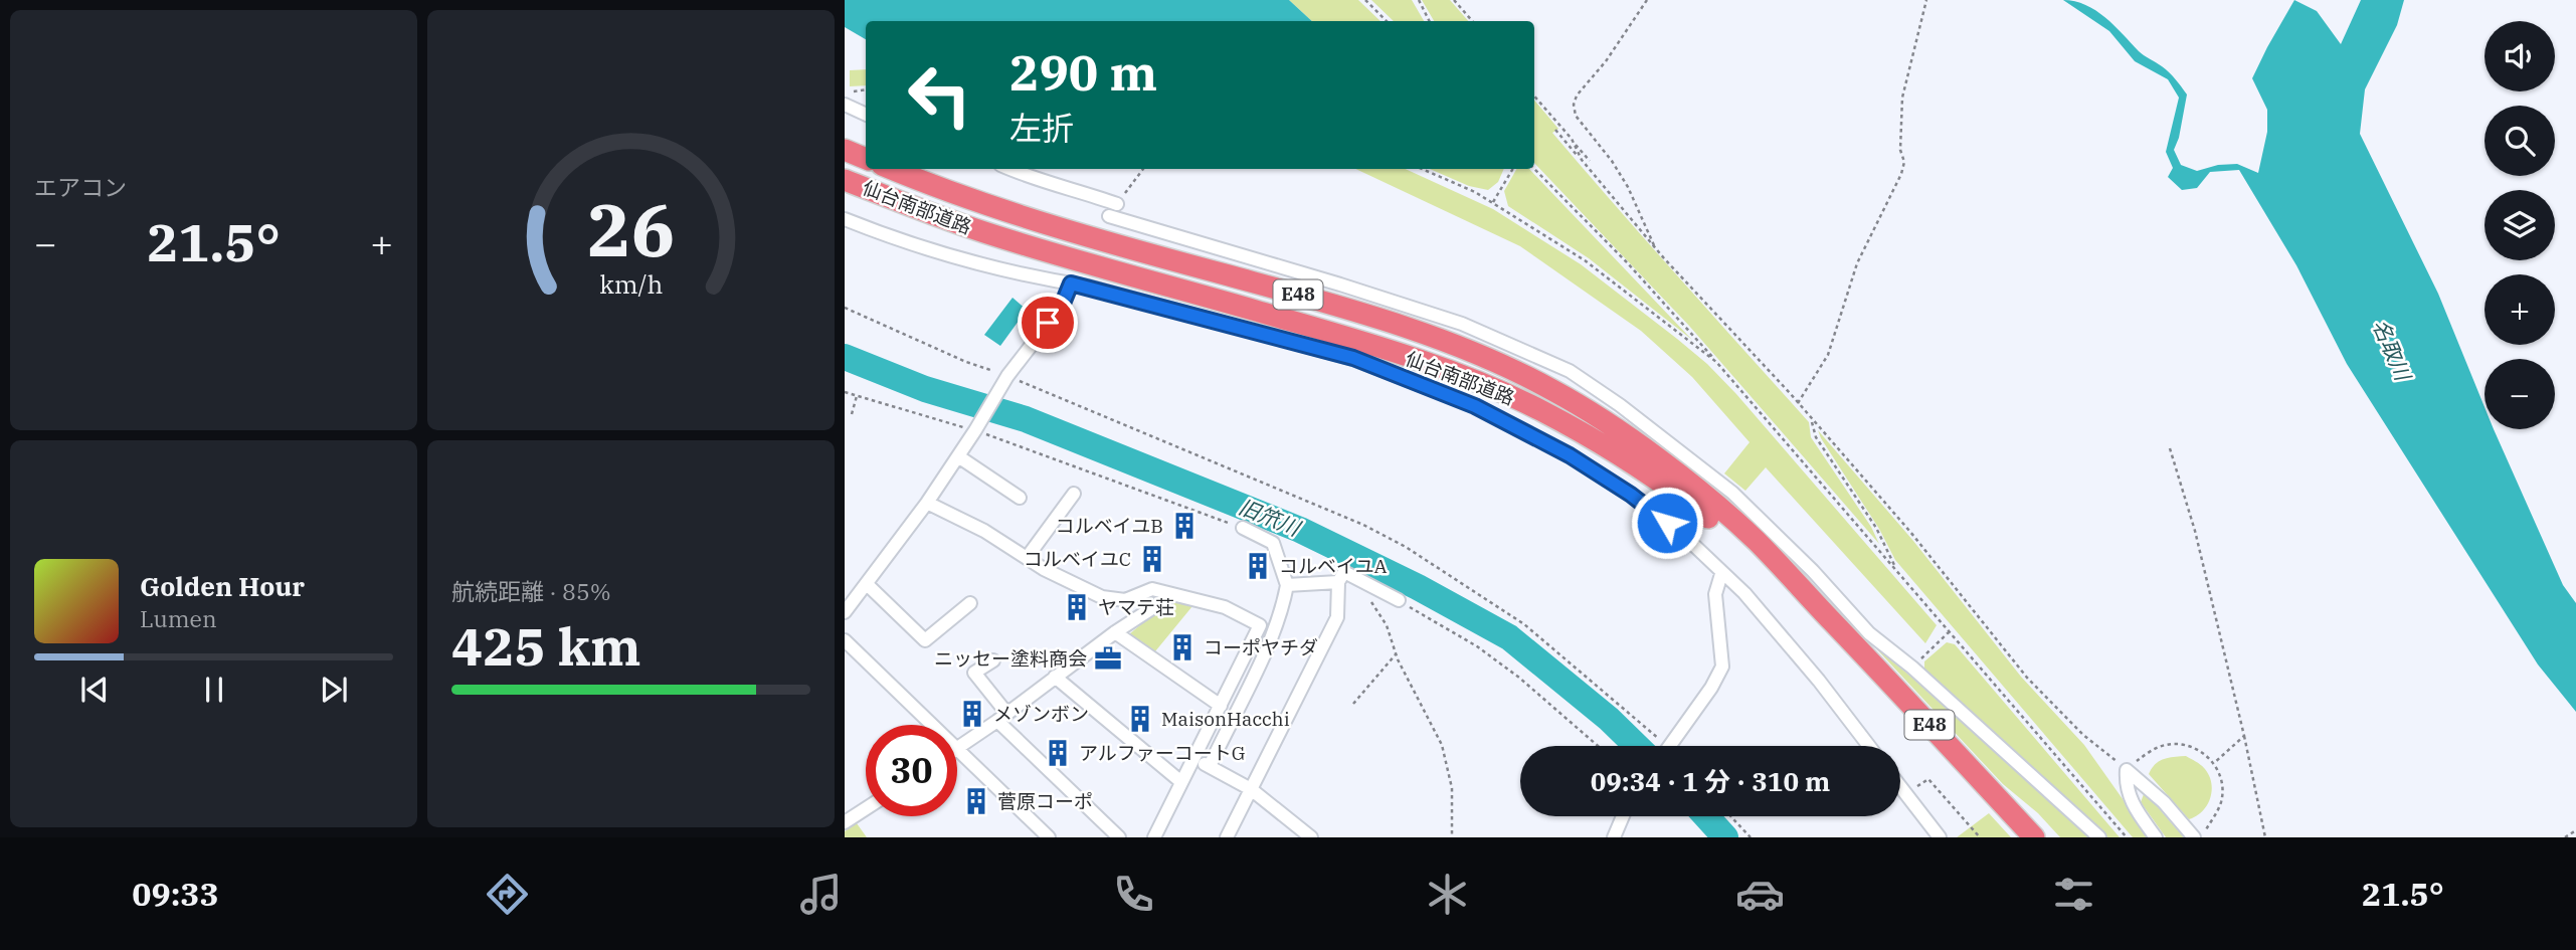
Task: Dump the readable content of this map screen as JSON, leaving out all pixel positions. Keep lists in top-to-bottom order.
{
  "streets": {
    "highway": ["仙台南部道路", "E48"]
  },
  "water": ["名取川", "旧笊川"],
  "places": {
    "building": [
      "コルベイユB",
      "コルベイユC",
      "コルベイユA",
      "ヤマテ荘",
      "コーポヤチダ",
      "メゾンボン",
      "MaisonHacchi",
      "アルファーコートG",
      "菅原コーポ"
    ],
    "office": ["ニッセー塗料商会"]
  },
  "page": {
    "tile": [
      "エアコン",
      ["航続距離 · 85%", "425 km"]
    ],
    "map_buttons": ["+", "−"],
    "turn": ["290 m", "左折"],
    "heat": ["−", "21.5°", "+"],
    "song": ["Golden Hour", "Lumen"],
    "limit": "30",
    "trip": "09:34 · 1 分 · 310 m",
    "tabs": ["09:33", "21.5°"],
    "gauge": ["26", "km/h"]
  }
}
